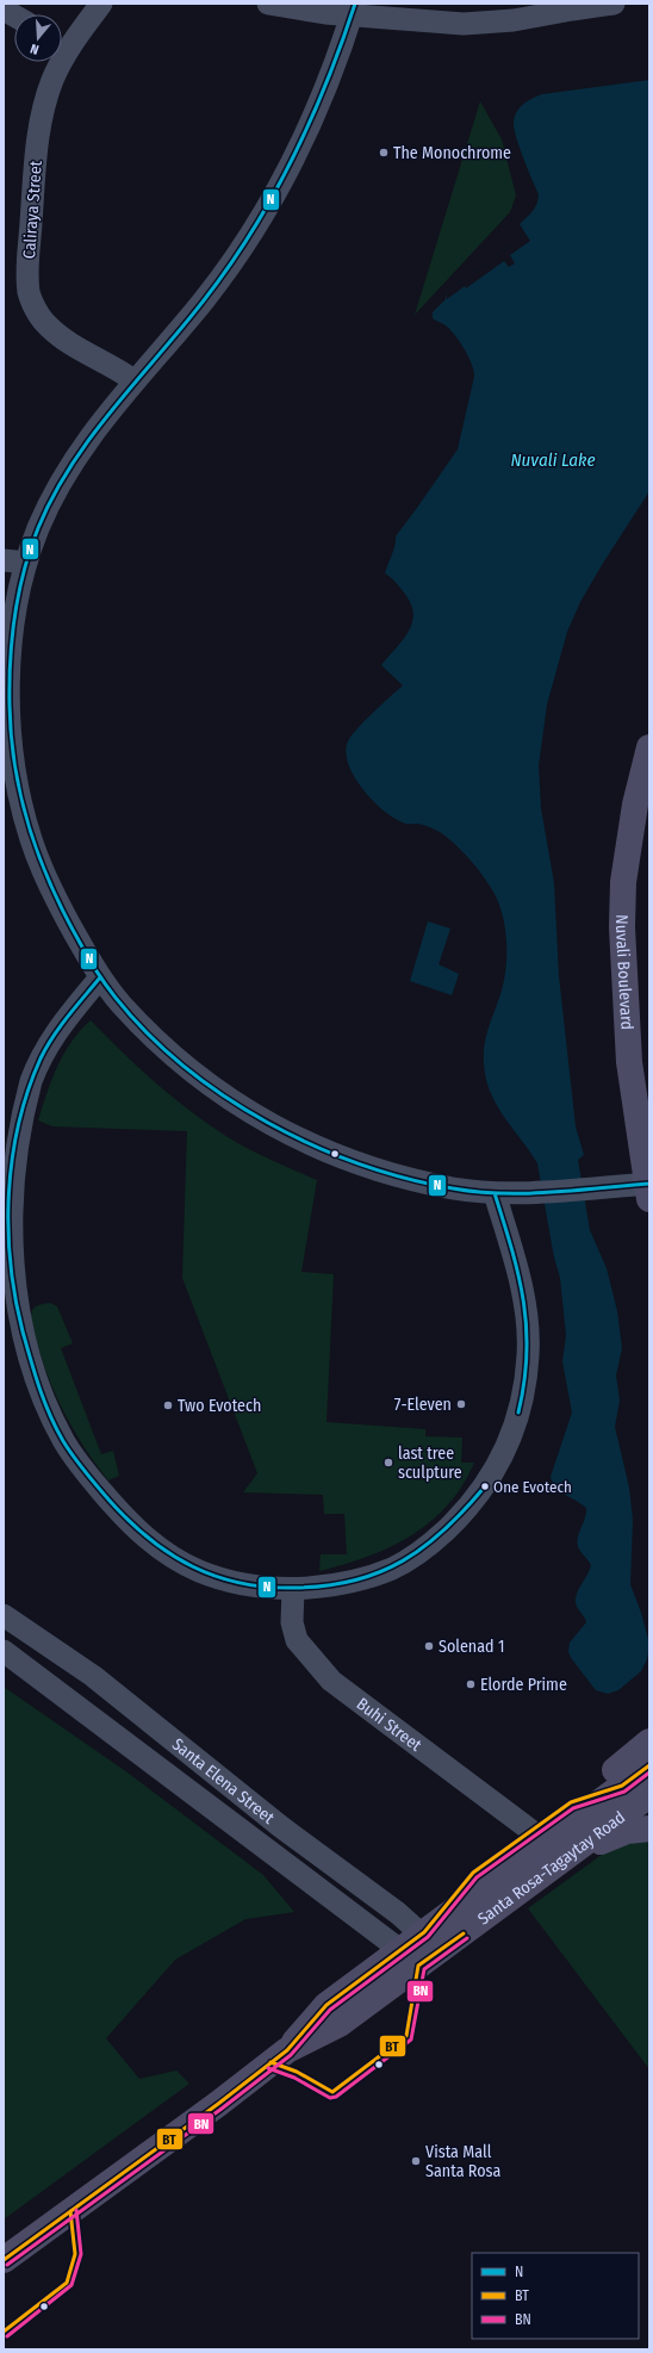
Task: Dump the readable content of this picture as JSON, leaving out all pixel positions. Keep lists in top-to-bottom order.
{
  "streets": {
    "main road": ["Nuvali Boulevard", "Santa Rosa-Tagaytay Road"],
    "street": ["Caliraya Street", "Buhi Street", "Santa Elena Street"]
  },
  "crossings": [
    ["Santa Elena Street", "Santa Rosa-Tagaytay Road"]
  ],
  "water": ["Nuvali Lake"],
  "places": [
    "The Monochrome",
    "7-Eleven",
    "Two Evotech",
    "last tree sculpture",
    "One Evotech",
    "Solenad 1",
    "Elorde Prime",
    "Vista Mall Santa Rosa"
  ],
  "lines": ["transit line N", "transit line BT", "transit line BN"],
  "legend": ["N", "BT", "BN"],
  "north": "bottom"
}
